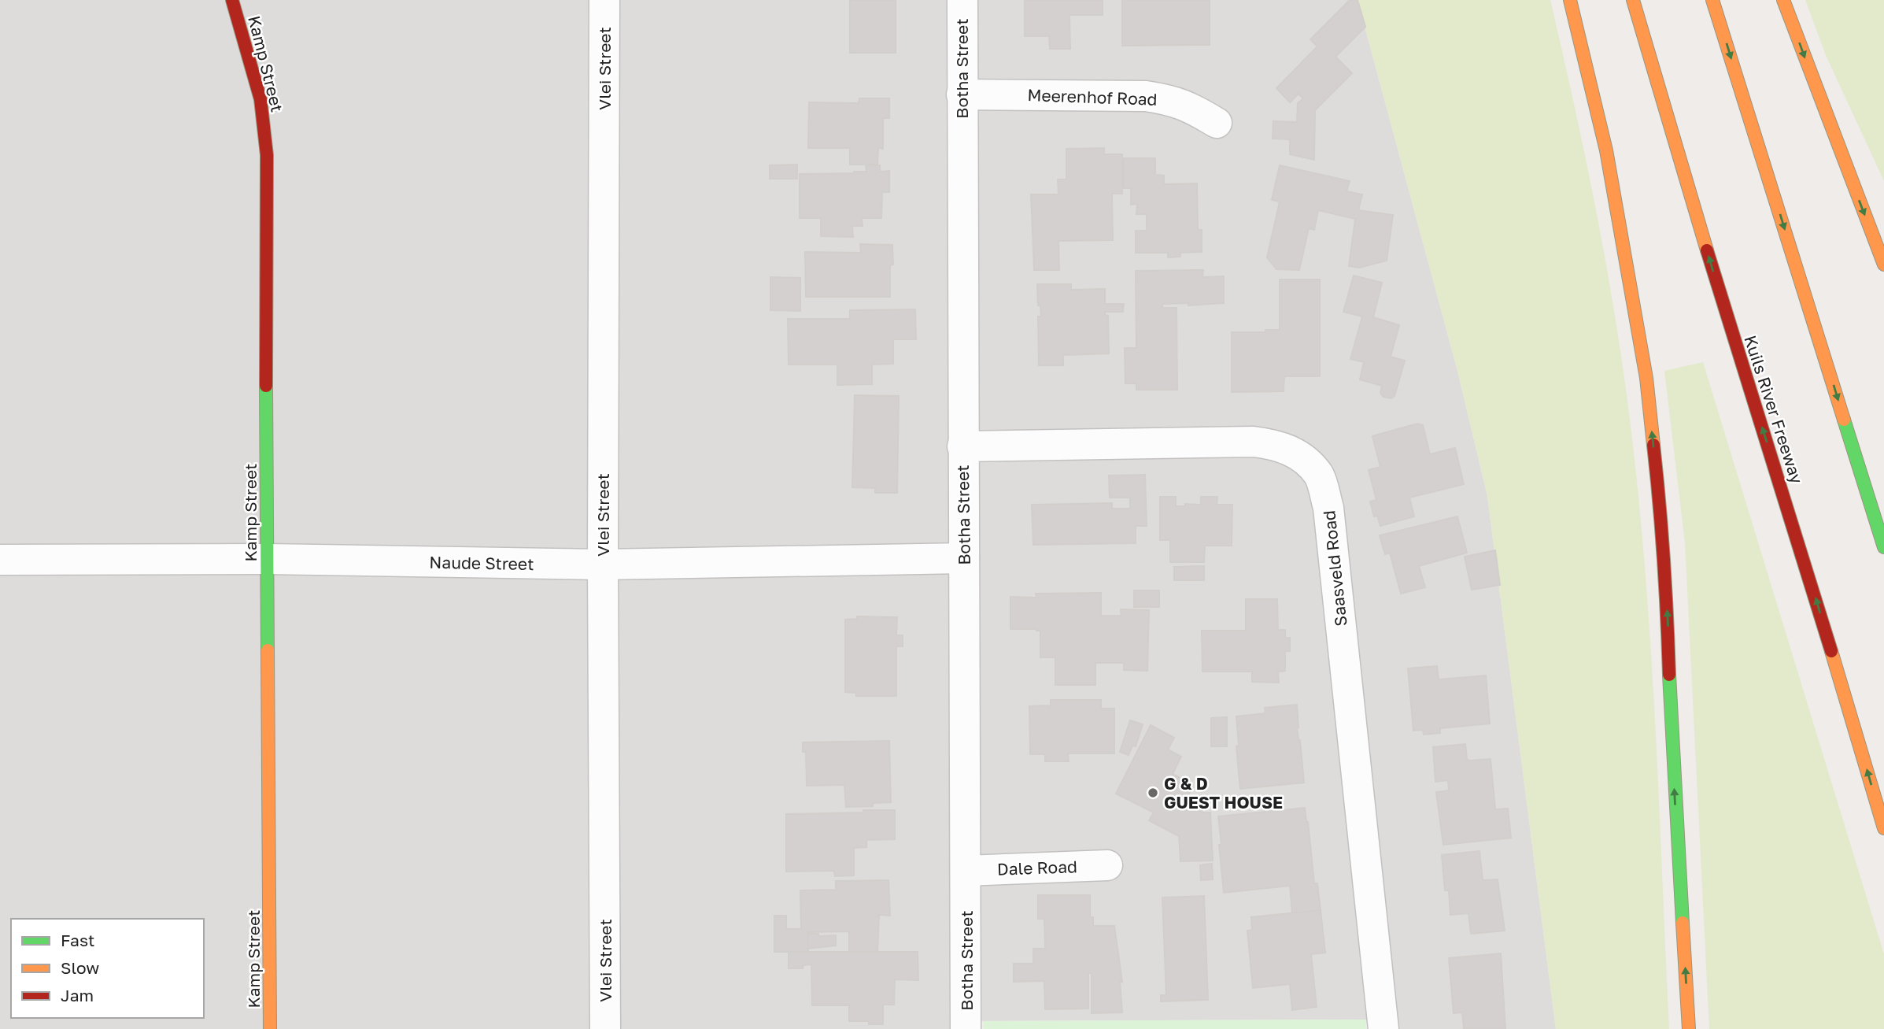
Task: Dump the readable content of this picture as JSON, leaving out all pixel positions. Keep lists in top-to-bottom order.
{
  "streets": {
    "main road": ["Kamp Street", "Kuils River Freeway"],
    "street": [
      "Vlei Street",
      "Botha Street",
      "Meerenhof Road",
      "Naude Street",
      "Saasveld Road",
      "Dale Road"
    ]
  },
  "crossings": [
    ["Kamp Street", "Naude Street"],
    ["Vlei Street", "Naude Street"],
    ["Botha Street", "Meerenhof Road"],
    ["Botha Street", "Naude Street"],
    ["Botha Street", "Saasveld Road"],
    ["Botha Street", "Dale Road"]
  ],
  "places": ["G & D GUEST HOUSE"],
  "legend": ["Fast", "Slow", "Jam"]
}
